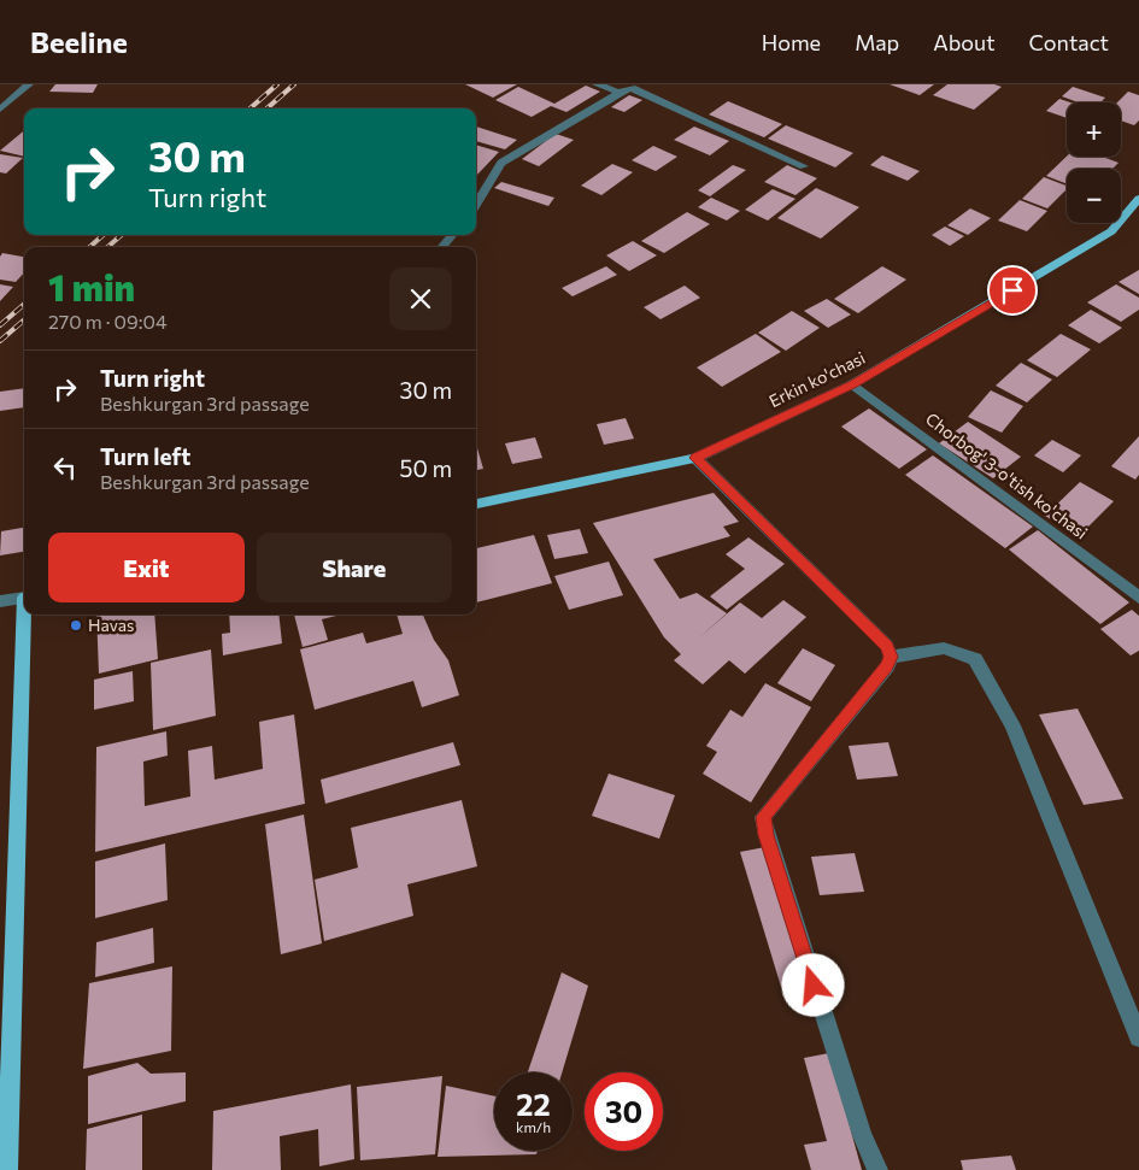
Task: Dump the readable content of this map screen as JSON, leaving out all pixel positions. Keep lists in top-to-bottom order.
{
  "streets": {
    "main road": ["Erkin ko'chasi"],
    "street": ["Chorbog' 3-o'tish ko'chasi"]
  },
  "crossings": [
    ["Erkin ko'chasi", "Chorbog' 3-o'tish ko'chasi"]
  ],
  "places": ["Havas"],
  "page": {
    "header": "Beeline",
    "nav": [
      "Home",
      "Map",
      "About",
      "Contact"
    ],
    "map_buttons": ["+", "−"],
    "turn": ["30 m", "Turn right"],
    "heading": ["1 min", "270 m · 09:04"],
    "list": [
      {
        "name": "Turn right",
        "note": "Beshkurgan 3rd passage",
        "value": "30 m"
      },
      {
        "name": "Turn left",
        "note": "Beshkurgan 3rd passage",
        "value": "50 m"
      }
    ],
    "buttons": ["Exit", "Share"],
    "speed": "22 km/h",
    "limit": "30"
  }
}
